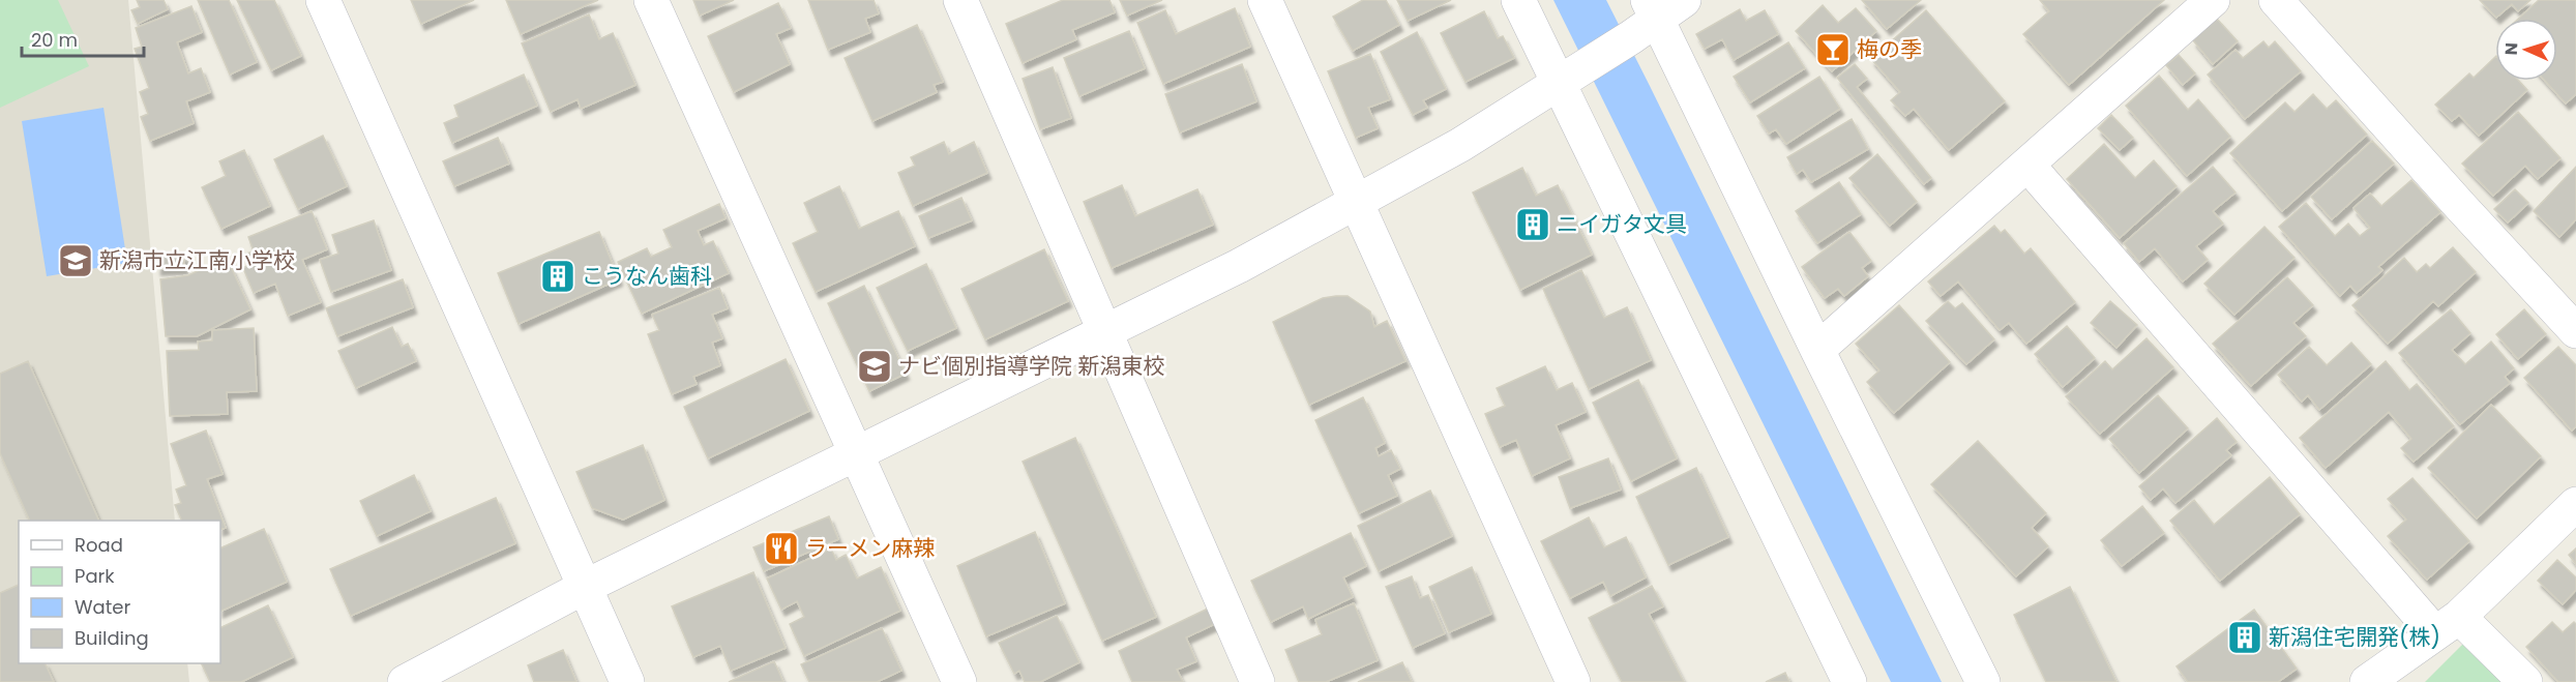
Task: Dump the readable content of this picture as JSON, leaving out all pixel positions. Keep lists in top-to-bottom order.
{
  "places": {
    "bar": ["梅の季"],
    "building": ["ニイガタ文具", "こうなん歯科", "新潟住宅開発(株)"],
    "school or university": ["新潟市立江南小学校", "ナビ個別指導学院 新潟東校"],
    "restaurant": ["ラーメン麻辣"]
  },
  "legend": [
    "Road",
    "Park",
    "Water",
    "Building"
  ],
  "scale_bar": "20 m",
  "north": "left"
}
